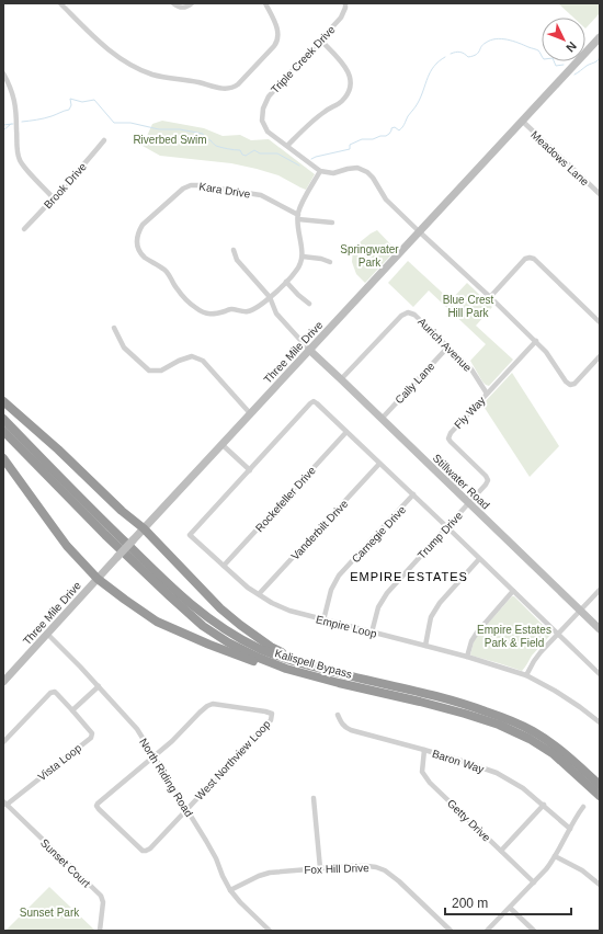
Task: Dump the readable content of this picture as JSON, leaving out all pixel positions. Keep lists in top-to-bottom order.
{
  "streets": {
    "highway": ["Kalispell Bypass"],
    "main road": ["Three Mile Drive", "Stillwater Road"],
    "street": [
      "Triple Creek Drive",
      "Meadows Lane",
      "Brook Drive",
      "Kara Drive",
      "Aurich Avenue",
      "Cally Lane",
      "Fly Way",
      "Rockefeller Drive",
      "Vanderbilt Drive",
      "Carnegie Drive",
      "Trump Drive",
      "Empire Loop",
      "West Northview Loop",
      "Baron Way",
      "Vista Loop",
      "North Riding Road",
      "Getty Drive",
      "Sunset Court",
      "Fox Hill Drive"
    ]
  },
  "crossings": [
    ["Meadows Lane", "Three Mile Drive"],
    ["Aurich Avenue", "Cally Lane"],
    ["Aurich Avenue", "Fly Way"],
    ["Aurich Avenue", "Stillwater Road"],
    ["Three Mile Drive", "Stillwater Road"],
    ["Three Mile Drive", "North Riding Road"],
    ["Cally Lane", "Stillwater Road"],
    ["Fly Way", "Stillwater Road"],
    ["Fly Way", "Trump Drive"],
    ["Stillwater Road", "Trump Drive"],
    ["Rockefeller Drive", "Empire Loop"],
    ["Vanderbilt Drive", "Empire Loop"],
    ["Carnegie Drive", "Empire Loop"],
    ["Trump Drive", "Empire Loop"],
    ["West Northview Loop", "North Riding Road"],
    ["Baron Way", "Getty Drive"],
    ["Vista Loop", "Sunset Court"],
    ["North Riding Road", "Fox Hill Drive"]
  ],
  "districts": ["EMPIRE ESTATES"],
  "parks": [
    "Riverbed Swim",
    "Springwater Park",
    "Blue Crest Hill Park",
    "Empire Estates Park & Field",
    "Sunset Park"
  ],
  "scale_bar": "200 m",
  "north": "bottom right"
}
